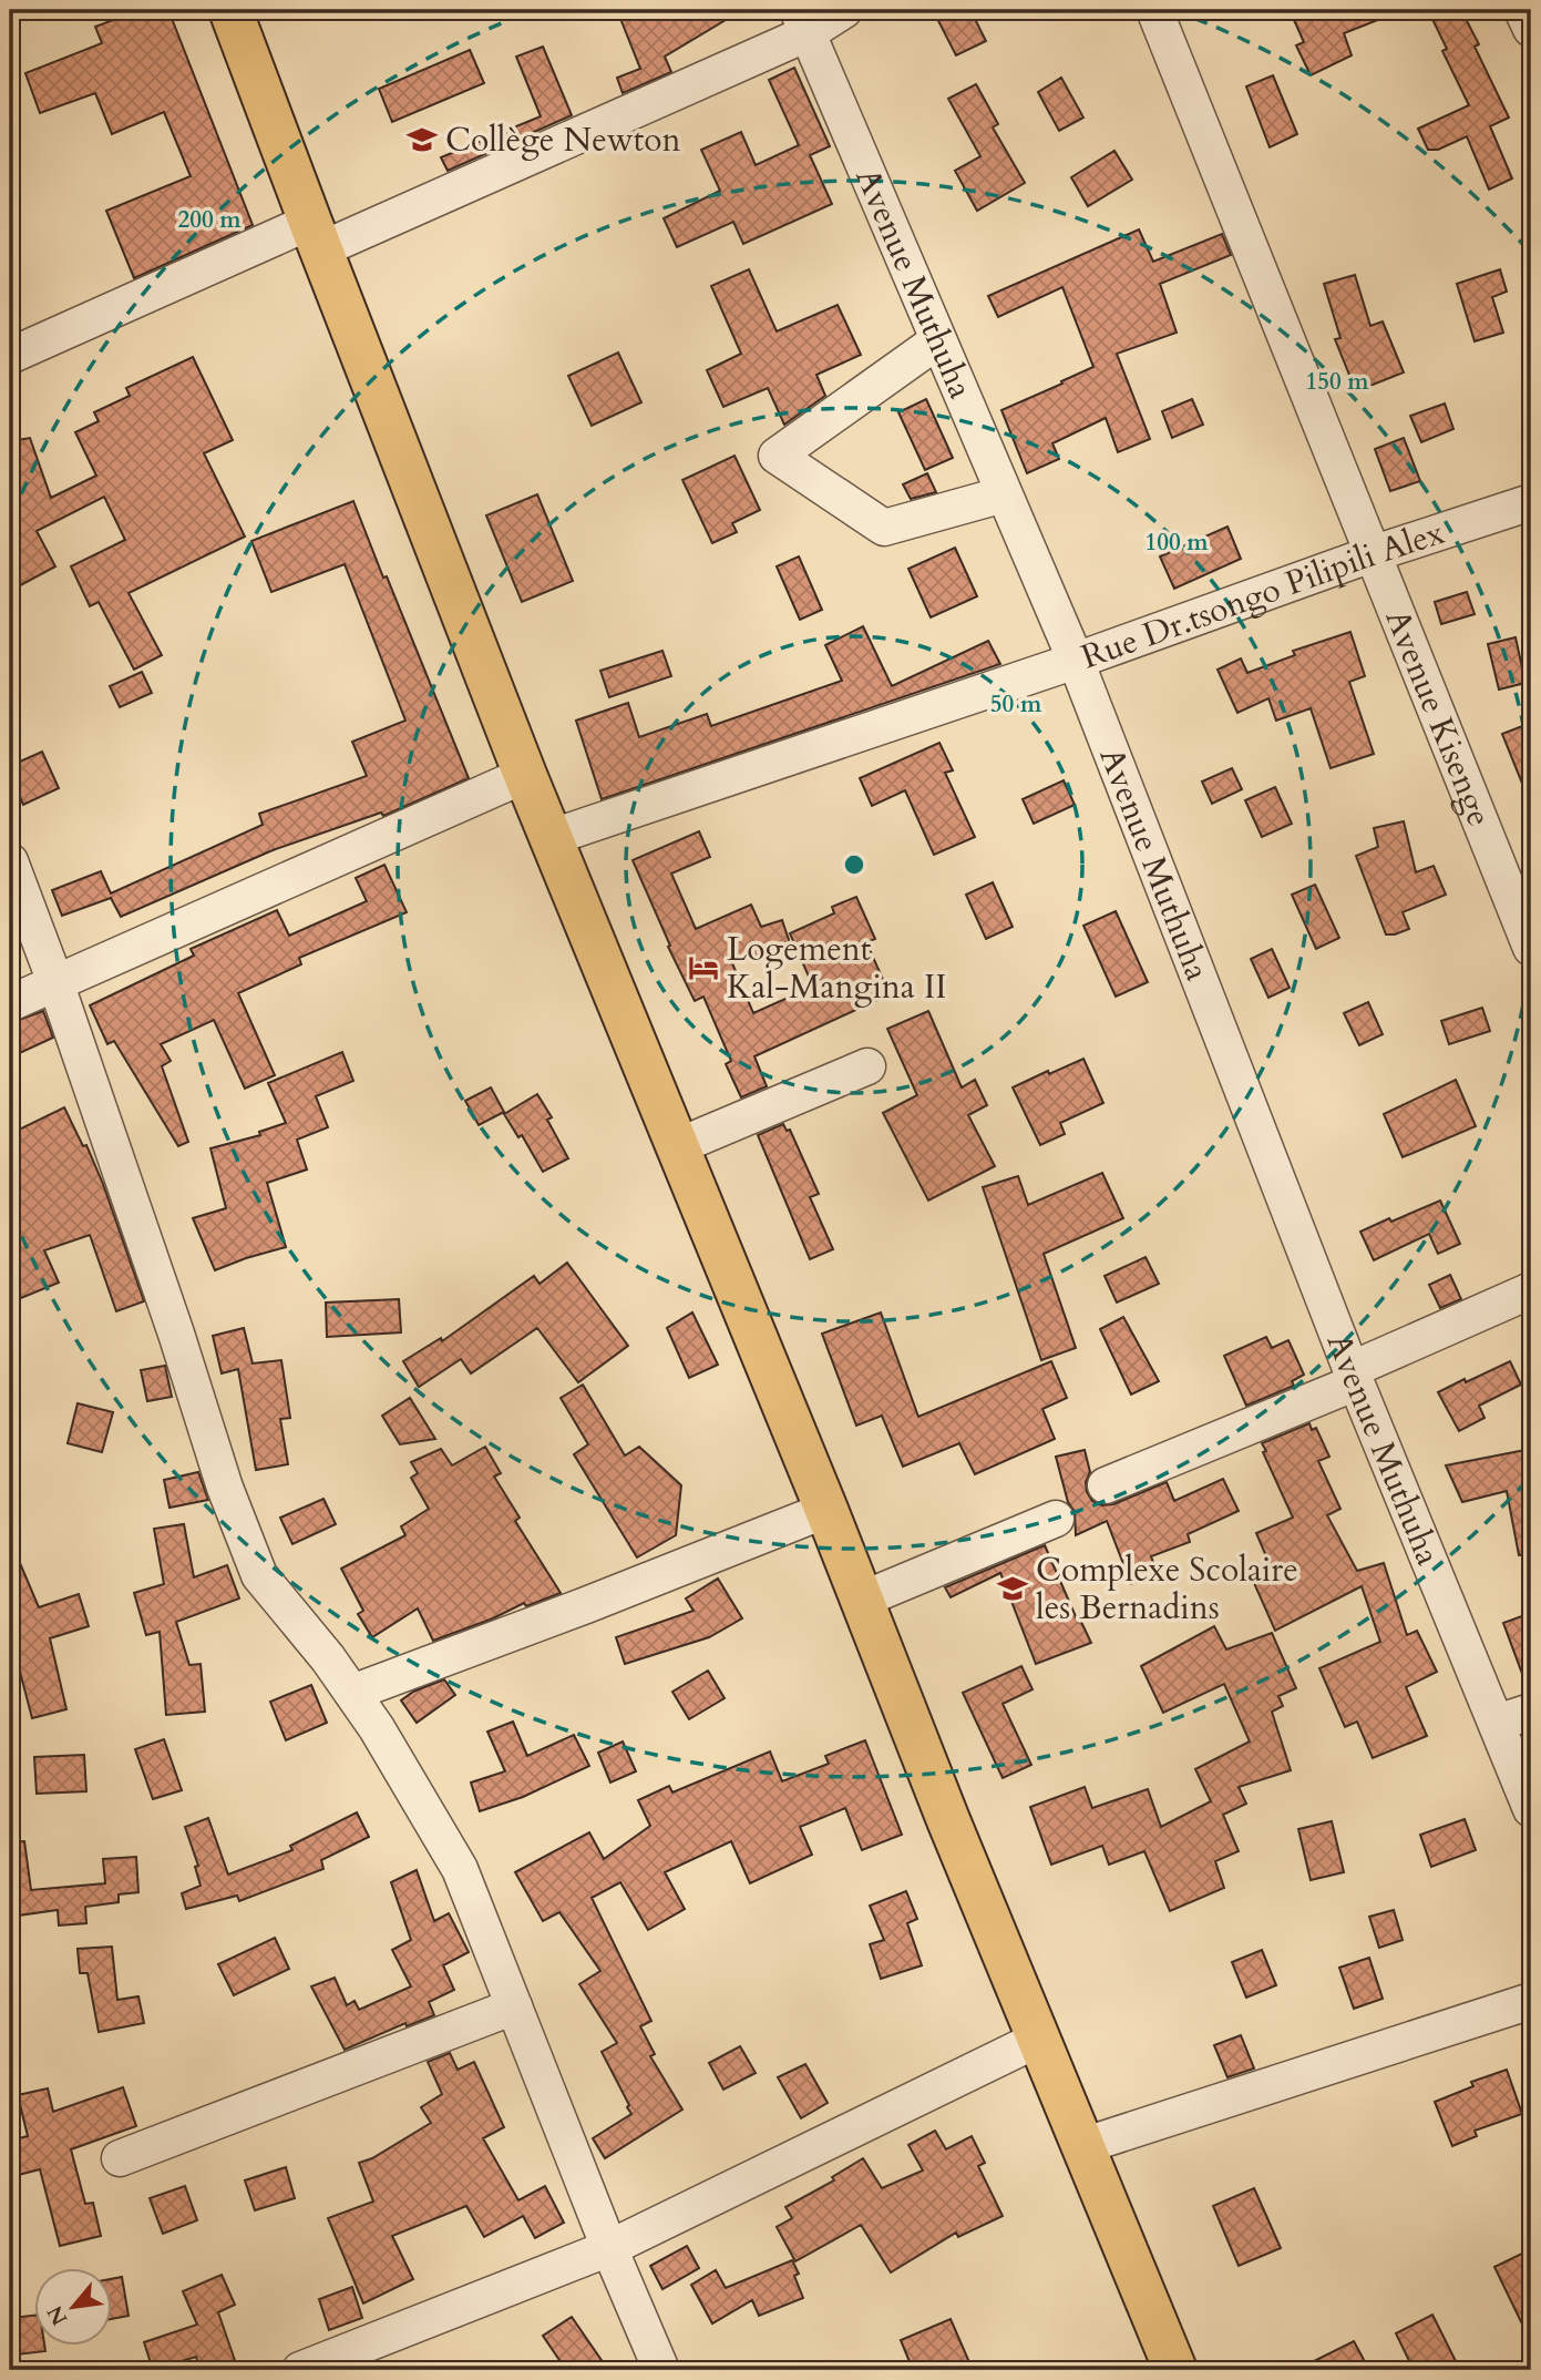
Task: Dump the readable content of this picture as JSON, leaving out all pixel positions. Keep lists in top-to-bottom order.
{
  "streets": {
    "street": ["Avenue Muthuha", "Rue Dr.tsongo Pilipili Alex", "Avenue Kisenge"]
  },
  "crossings": [
    ["Avenue Muthuha", "Rue Dr.tsongo Pilipili Alex"],
    ["Rue Dr.tsongo Pilipili Alex", "Avenue Kisenge"]
  ],
  "places": {
    "school or university": ["Collège Newton", "Complexe Scolaire les Bernadins"],
    "hotel": ["Logement Kal-Mangina II"]
  },
  "north": "bottom left",
  "rings": [
    "200 m",
    "150 m",
    "100 m",
    "50 m"
  ]
}
